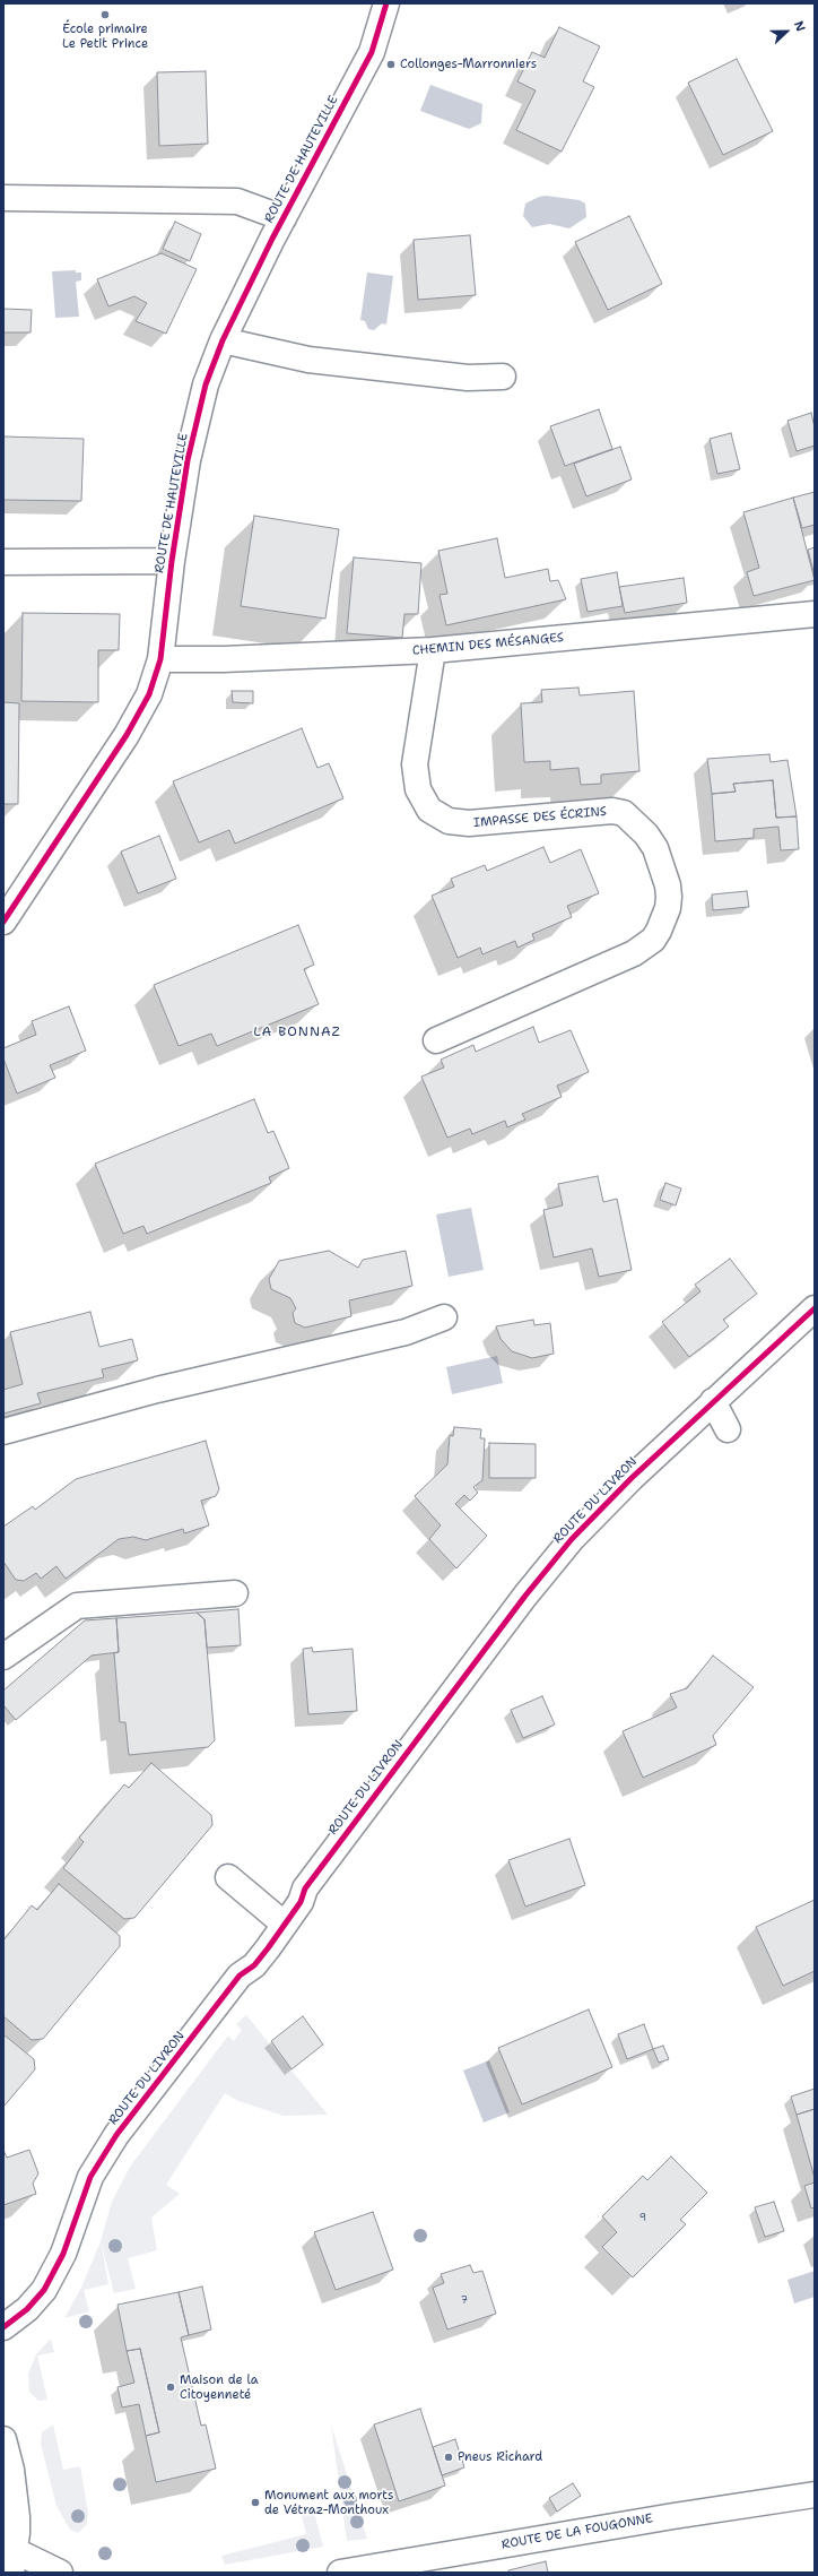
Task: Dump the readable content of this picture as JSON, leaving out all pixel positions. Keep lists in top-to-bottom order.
{
  "streets": {
    "street": [
      "ROUTE DE HAUTEVILLE",
      "CHEMIN DES MÉSANGES",
      "IMPASSE DES ÉCRINS",
      "ROUTE DU LIVRON",
      "ROUTE DE LA FOUGONNE"
    ]
  },
  "crossings": [
    ["ROUTE DE HAUTEVILLE", "CHEMIN DES MÉSANGES"],
    ["CHEMIN DES MÉSANGES", "IMPASSE DES ÉCRINS"]
  ],
  "districts": ["LA BONNAZ"],
  "places": [
    "École primaire Le Petit Prince",
    "Collonges-Marronniers",
    "Maison de la Citoyenneté",
    "Pneus Richard",
    "Monument aux morts de Vétraz-Monthoux"
  ],
  "house_numbers": ["9", "7"],
  "north": "right"
}
